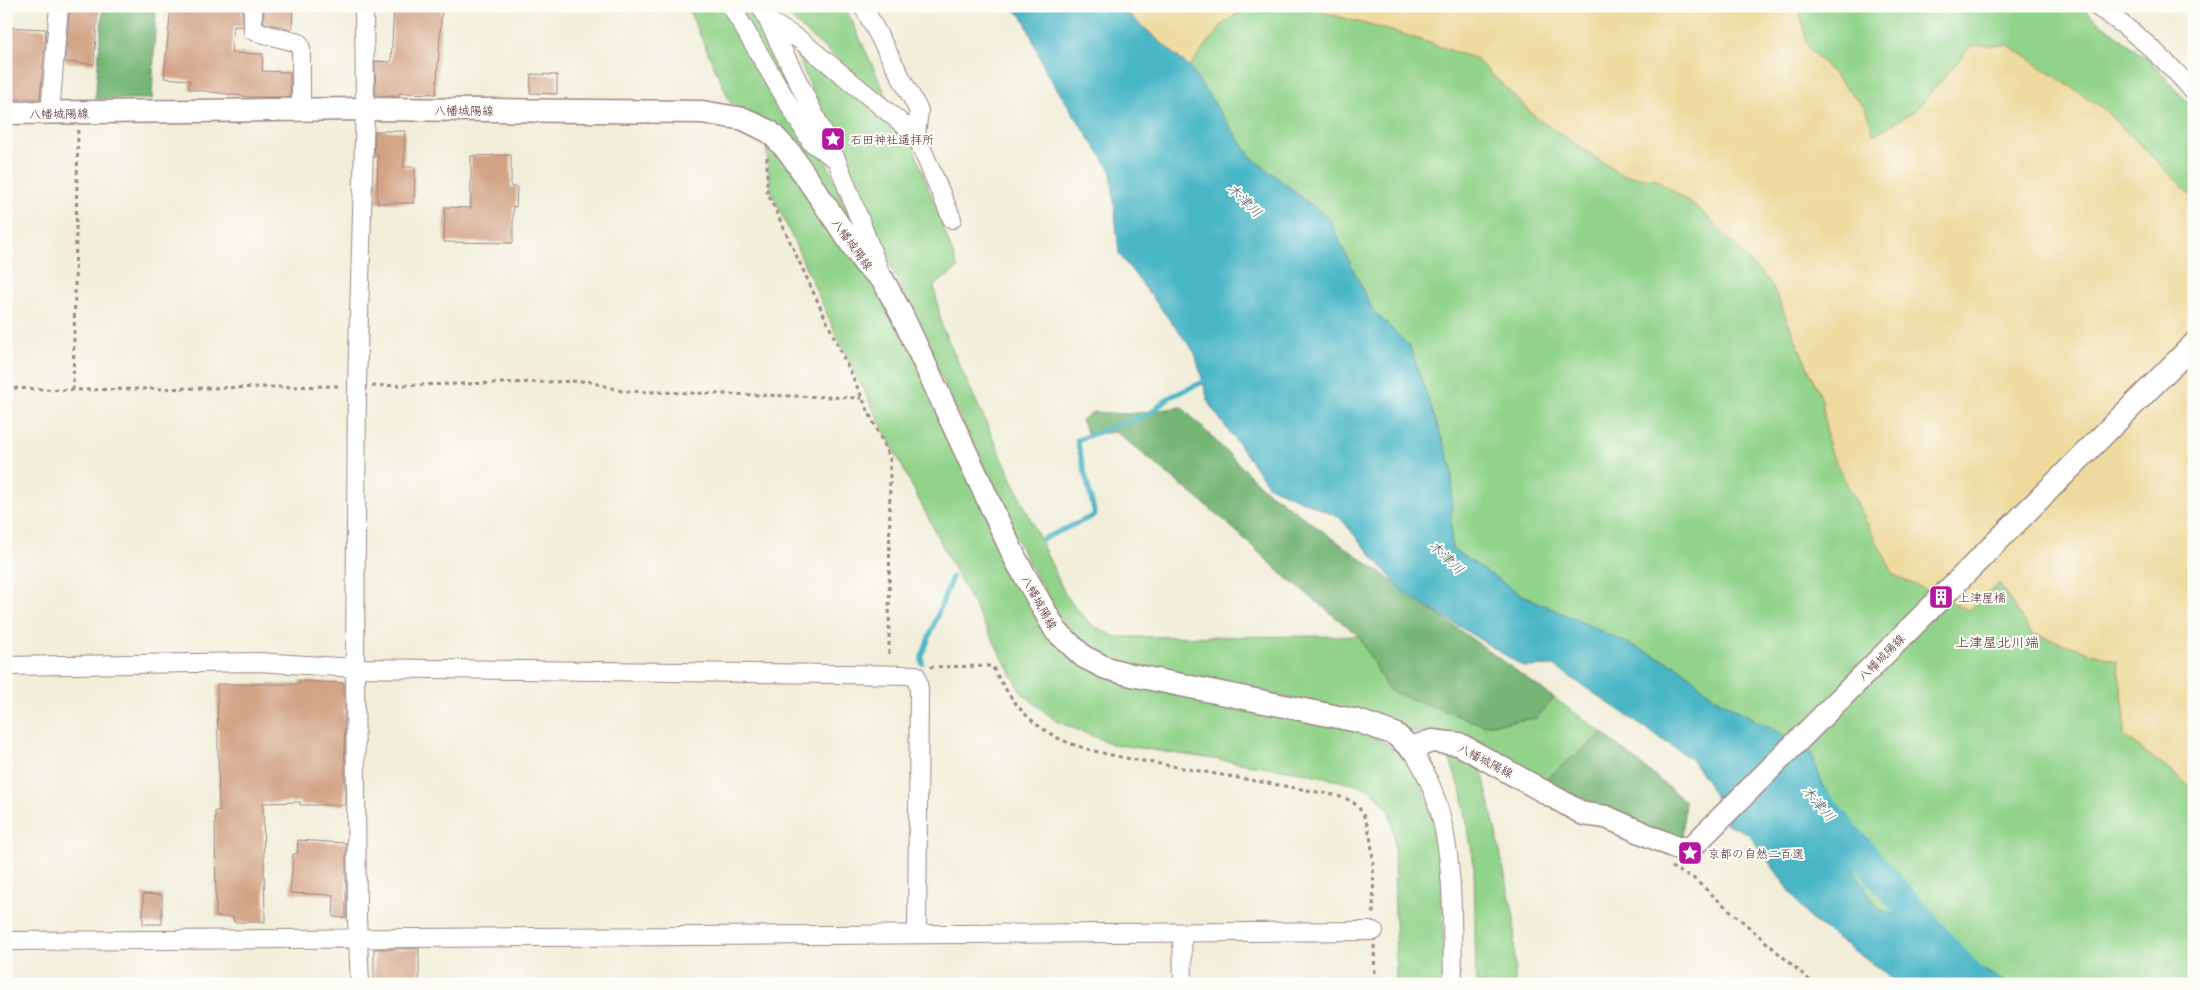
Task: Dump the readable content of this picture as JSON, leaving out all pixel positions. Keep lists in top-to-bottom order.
{
  "streets": {
    "main road": ["八幡城陽線"]
  },
  "districts": ["上津屋北川端"],
  "water": ["木津川"],
  "places": {
    "place": ["石田神社遥拝所", "京都の自然二百選"],
    "building": ["上津屋橋"]
  }
}
